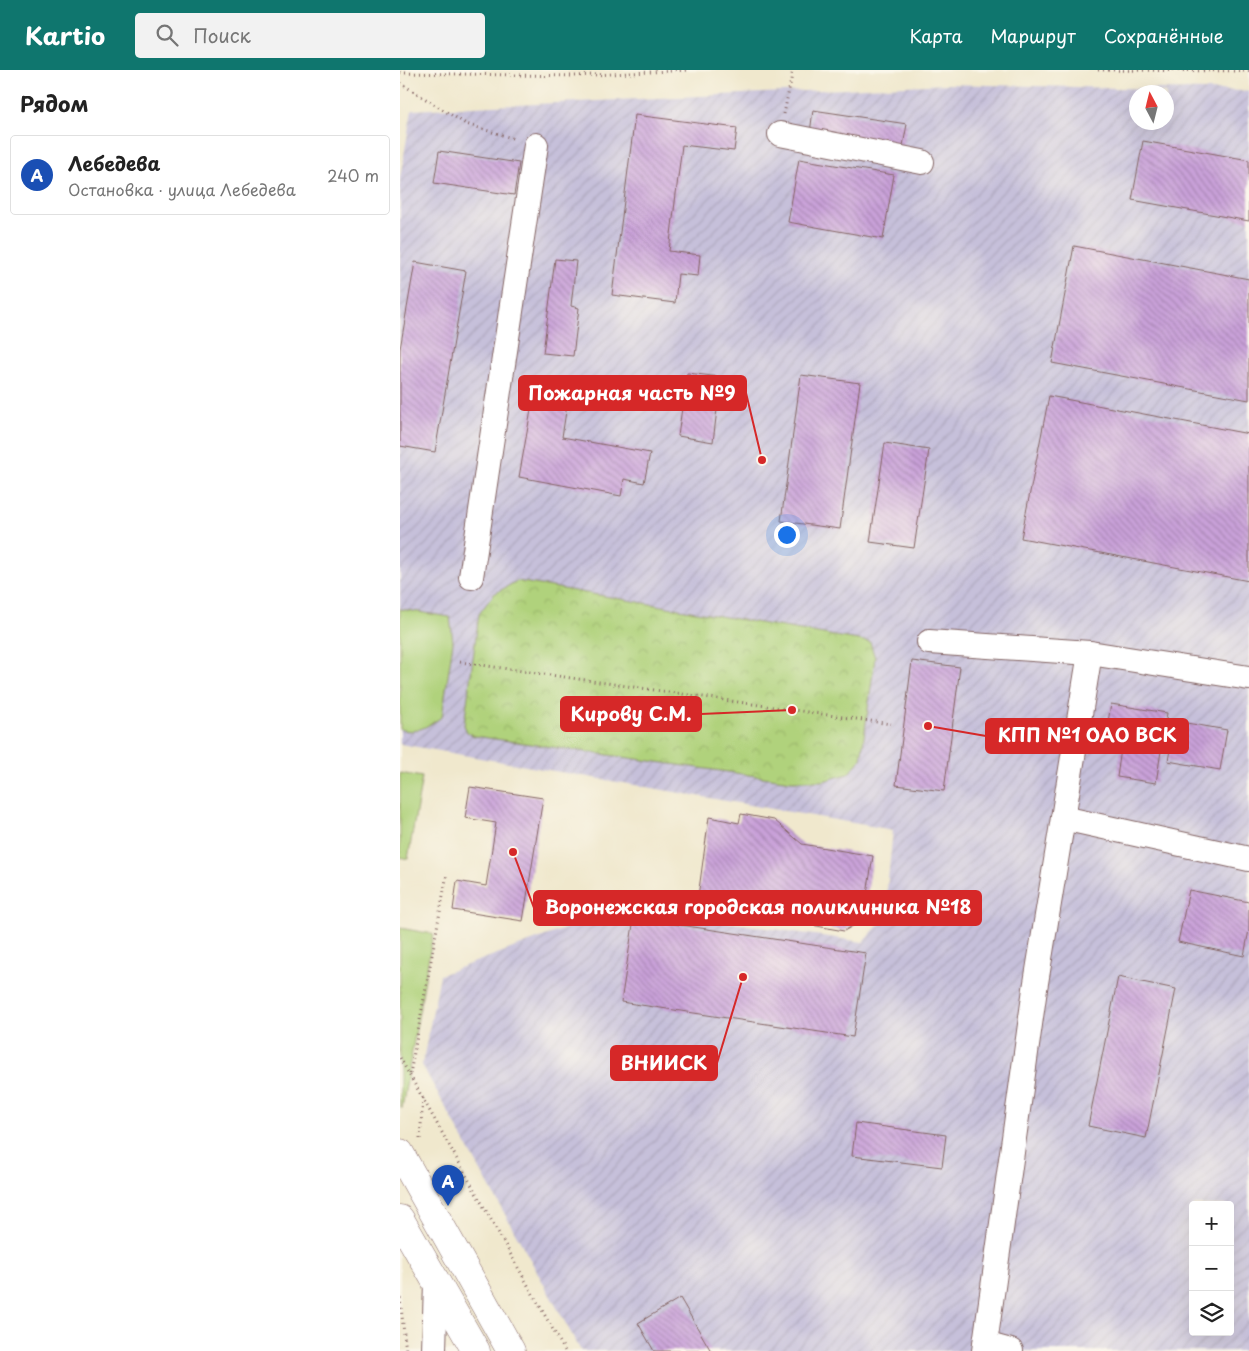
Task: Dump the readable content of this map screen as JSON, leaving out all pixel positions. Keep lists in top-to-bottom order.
{
  "places": [
    "Пожарная часть №9",
    "Кирову С.М.",
    "КПП №1 ОАО ВСК",
    "Воронежская городская поликлиника №18",
    "ВНИИСК"
  ],
  "north": "top",
  "page": {
    "header": "Kartio",
    "search": "Поиск",
    "nav": ["Карта", "Маршрут", "Сохранённые"],
    "heading": "Рядом",
    "list": [
      {
        "mark": "A",
        "name": "Лебедева",
        "note": "Остановка · улица Лебедева",
        "value": "240 m"
      }
    ],
    "pins": "A",
    "map_buttons": ["+", "−"]
  }
}
